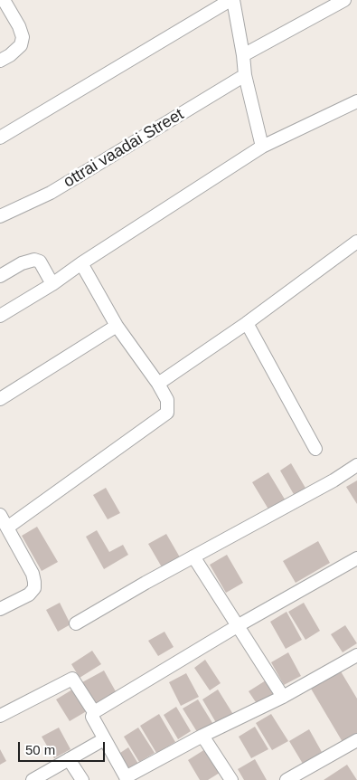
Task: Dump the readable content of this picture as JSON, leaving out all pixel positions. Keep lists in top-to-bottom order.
{
  "streets": {
    "street": ["ottrai vaadai Street"]
  },
  "scale_bar": "50 m"
}
